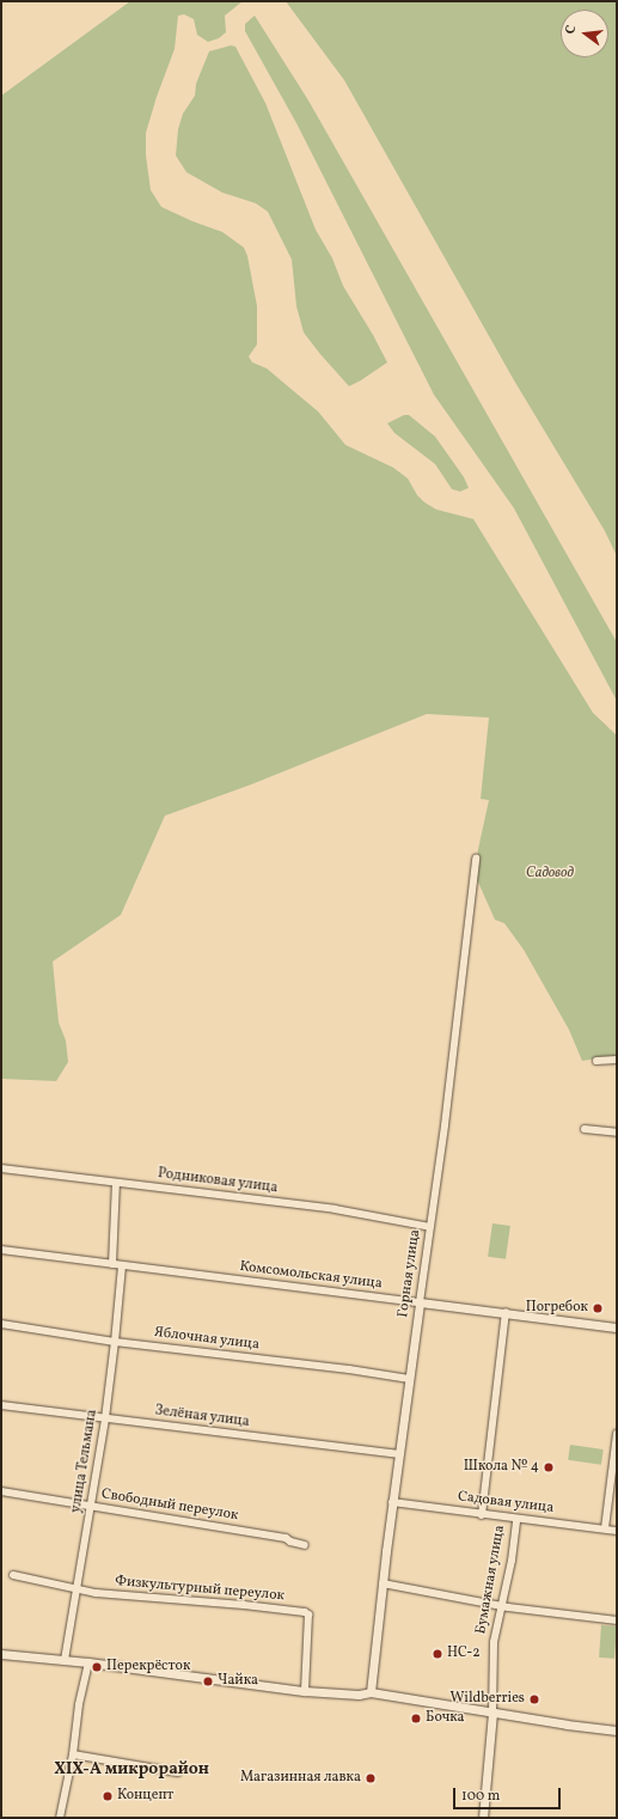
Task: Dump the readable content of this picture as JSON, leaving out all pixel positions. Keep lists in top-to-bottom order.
{
  "streets": {
    "street": [
      "Родниковая улица",
      "Горная улица",
      "Комсомольская улица",
      "Яблочная улица",
      "Зелёная улица",
      "улица Тельмана",
      "Садовая улица",
      "Свободный переулок",
      "Бумажная улица",
      "Физкультурный переулок"
    ]
  },
  "crossings": [
    ["Родниковая улица", "Горная улица"],
    ["Горная улица", "Комсомольская улица"],
    ["Горная улица", "Яблочная улица"],
    ["Горная улица", "Зелёная улица"],
    ["Горная улица", "Садовая улица"],
    ["Комсомольская улица", "улица Тельмана"],
    ["Яблочная улица", "улица Тельмана"],
    ["Зелёная улица", "улица Тельмана"],
    ["улица Тельмана", "Свободный переулок"],
    ["улица Тельмана", "Физкультурный переулок"],
    ["Садовая улица", "Бумажная улица"]
  ],
  "districts": ["XIX-А микрорайон"],
  "parks": ["Садовод"],
  "places": [
    "Погребок",
    "Школа № 4",
    "НС-2",
    "Перекрёсток",
    "Чайка",
    "Wildberries",
    "Бочка",
    "Магазинная лавка",
    "Концепт"
  ],
  "scale_bar": "100 m",
  "north": "left"
}
